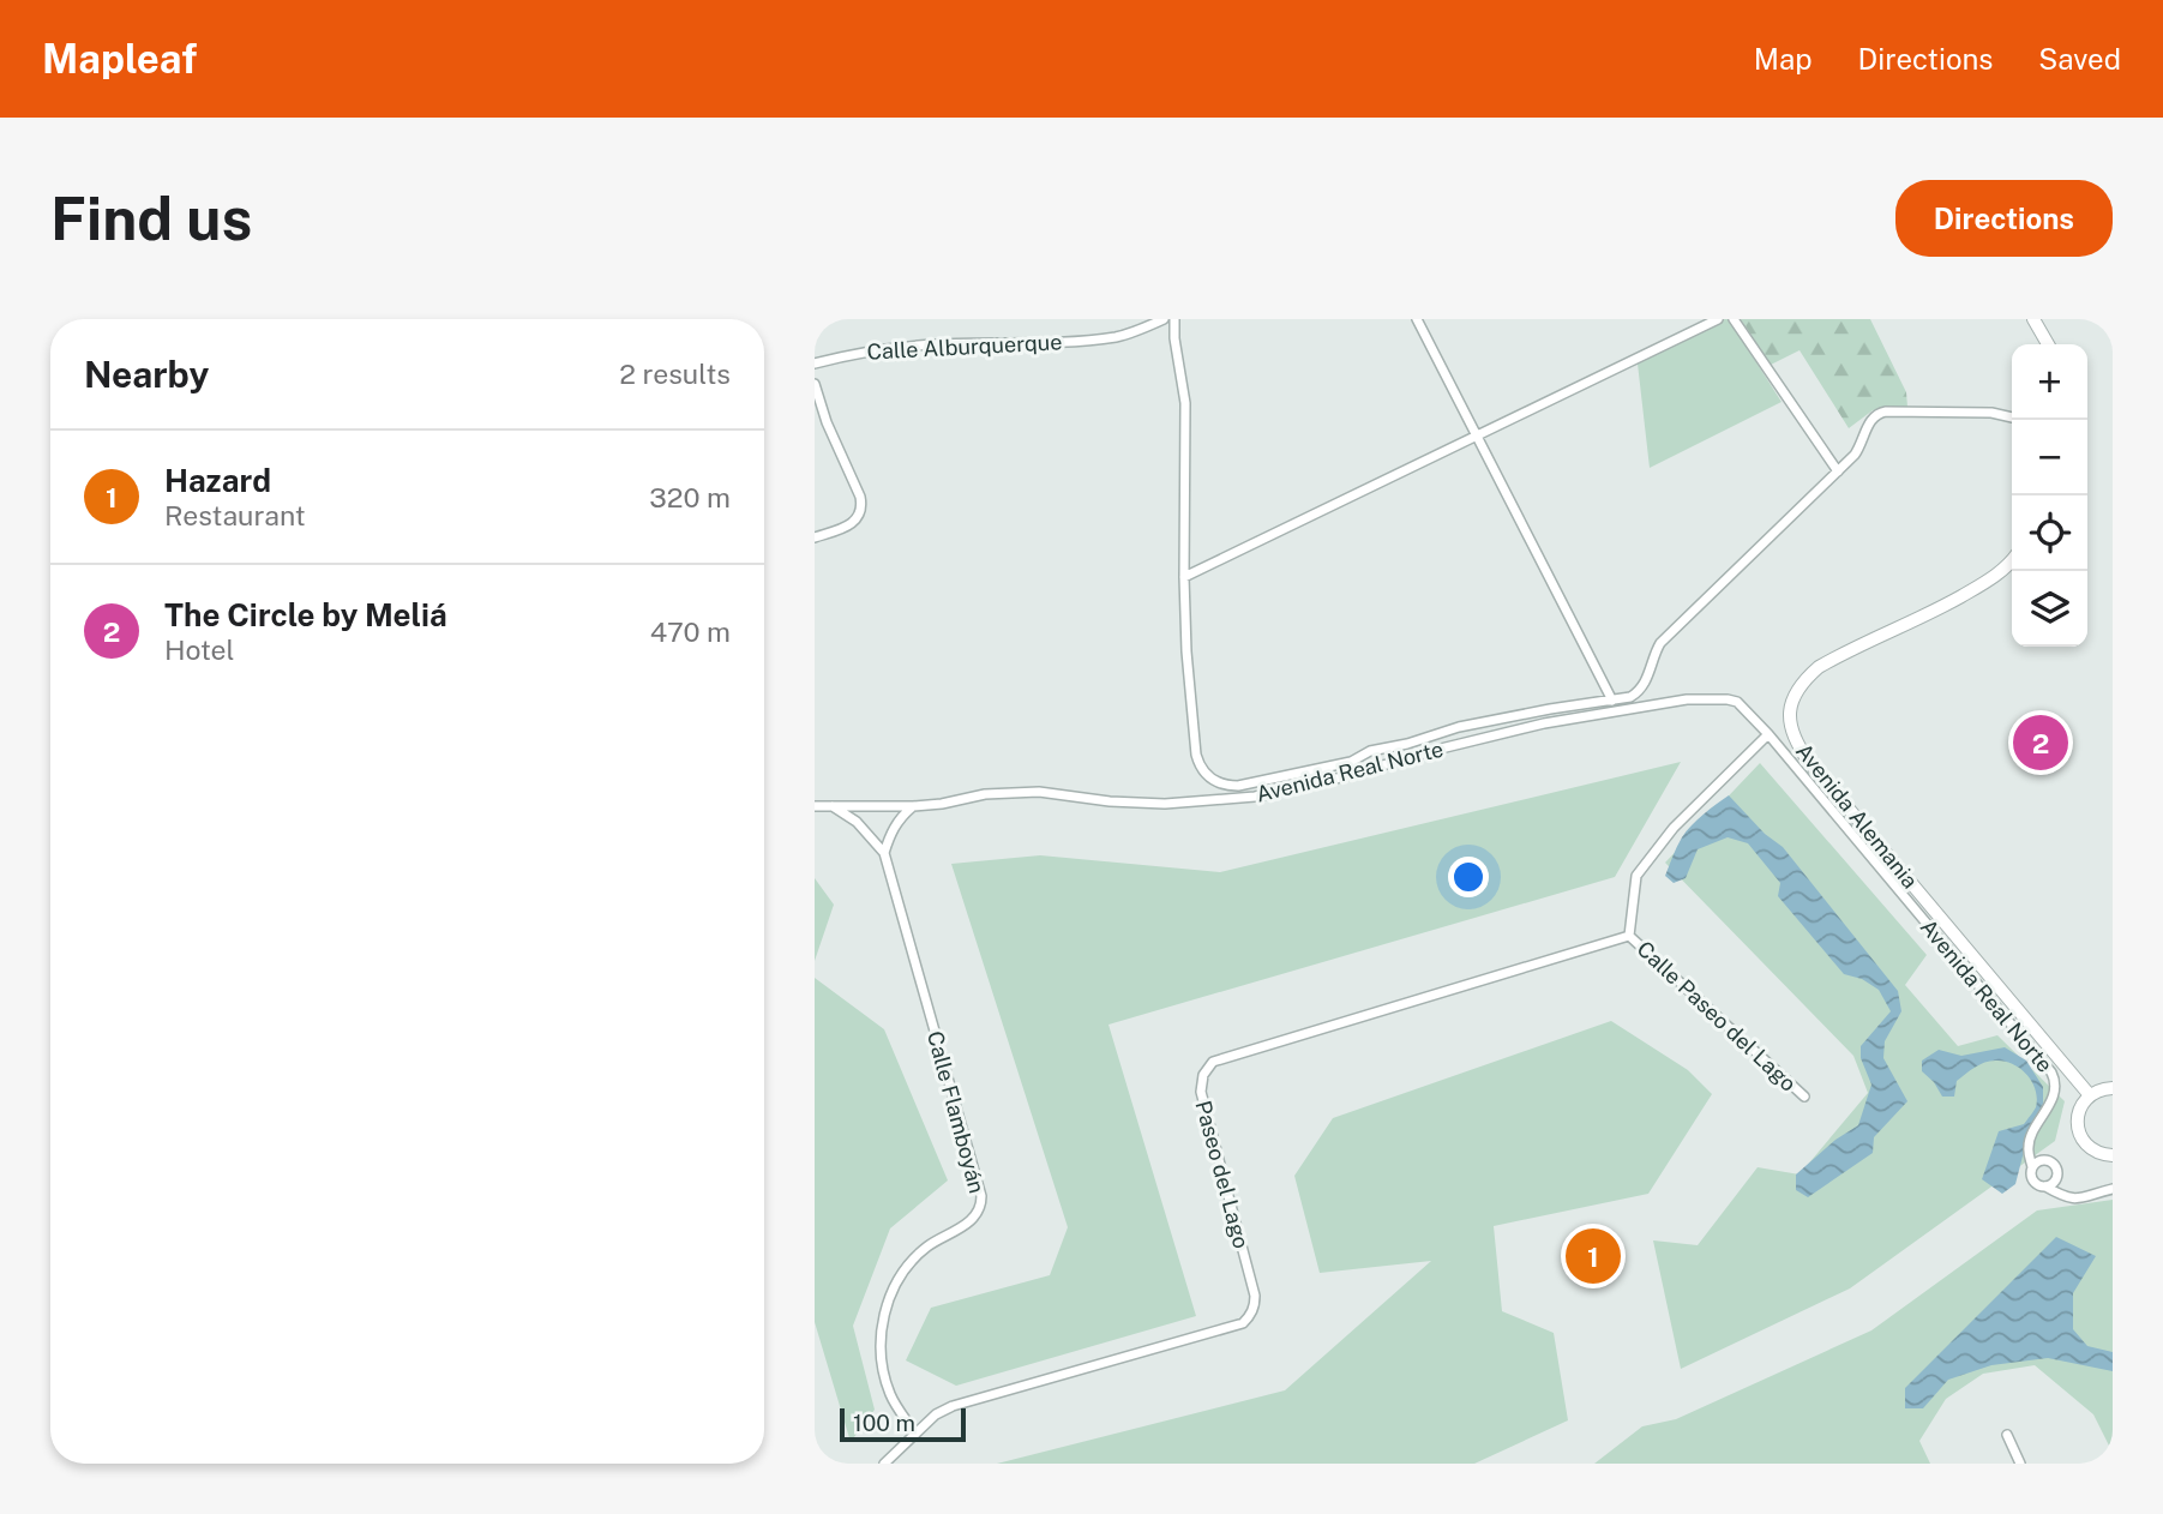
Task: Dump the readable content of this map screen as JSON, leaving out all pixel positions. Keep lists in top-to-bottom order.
{
  "streets": {
    "street": [
      "Calle Alburquerque",
      "Avenida Real Norte",
      "Avenida Alemania",
      "Calle Paseo del Lago",
      "Calle Flamboyán",
      "Paseo del Lago"
    ]
  },
  "crossings": [
    ["Calle Paseo del Lago", "Paseo del Lago"],
    ["Calle Flamboyán", "Paseo del Lago"]
  ],
  "scale_bar": "100 m",
  "page": {
    "header": "Mapleaf",
    "nav": ["Map", "Directions", "Saved"],
    "buttons": "Directions",
    "title": "Find us",
    "heading": ["Nearby", "2 results"],
    "map_buttons": ["+", "−"],
    "list": [
      {
        "mark": "1",
        "name": "Hazard",
        "note": "Restaurant",
        "value": "320 m"
      },
      {
        "mark": "2",
        "name": "The Circle by Meliá",
        "note": "Hotel",
        "value": "470 m"
      }
    ],
    "pins": ["2", "1"],
    "scale": "100 m"
  }
}
